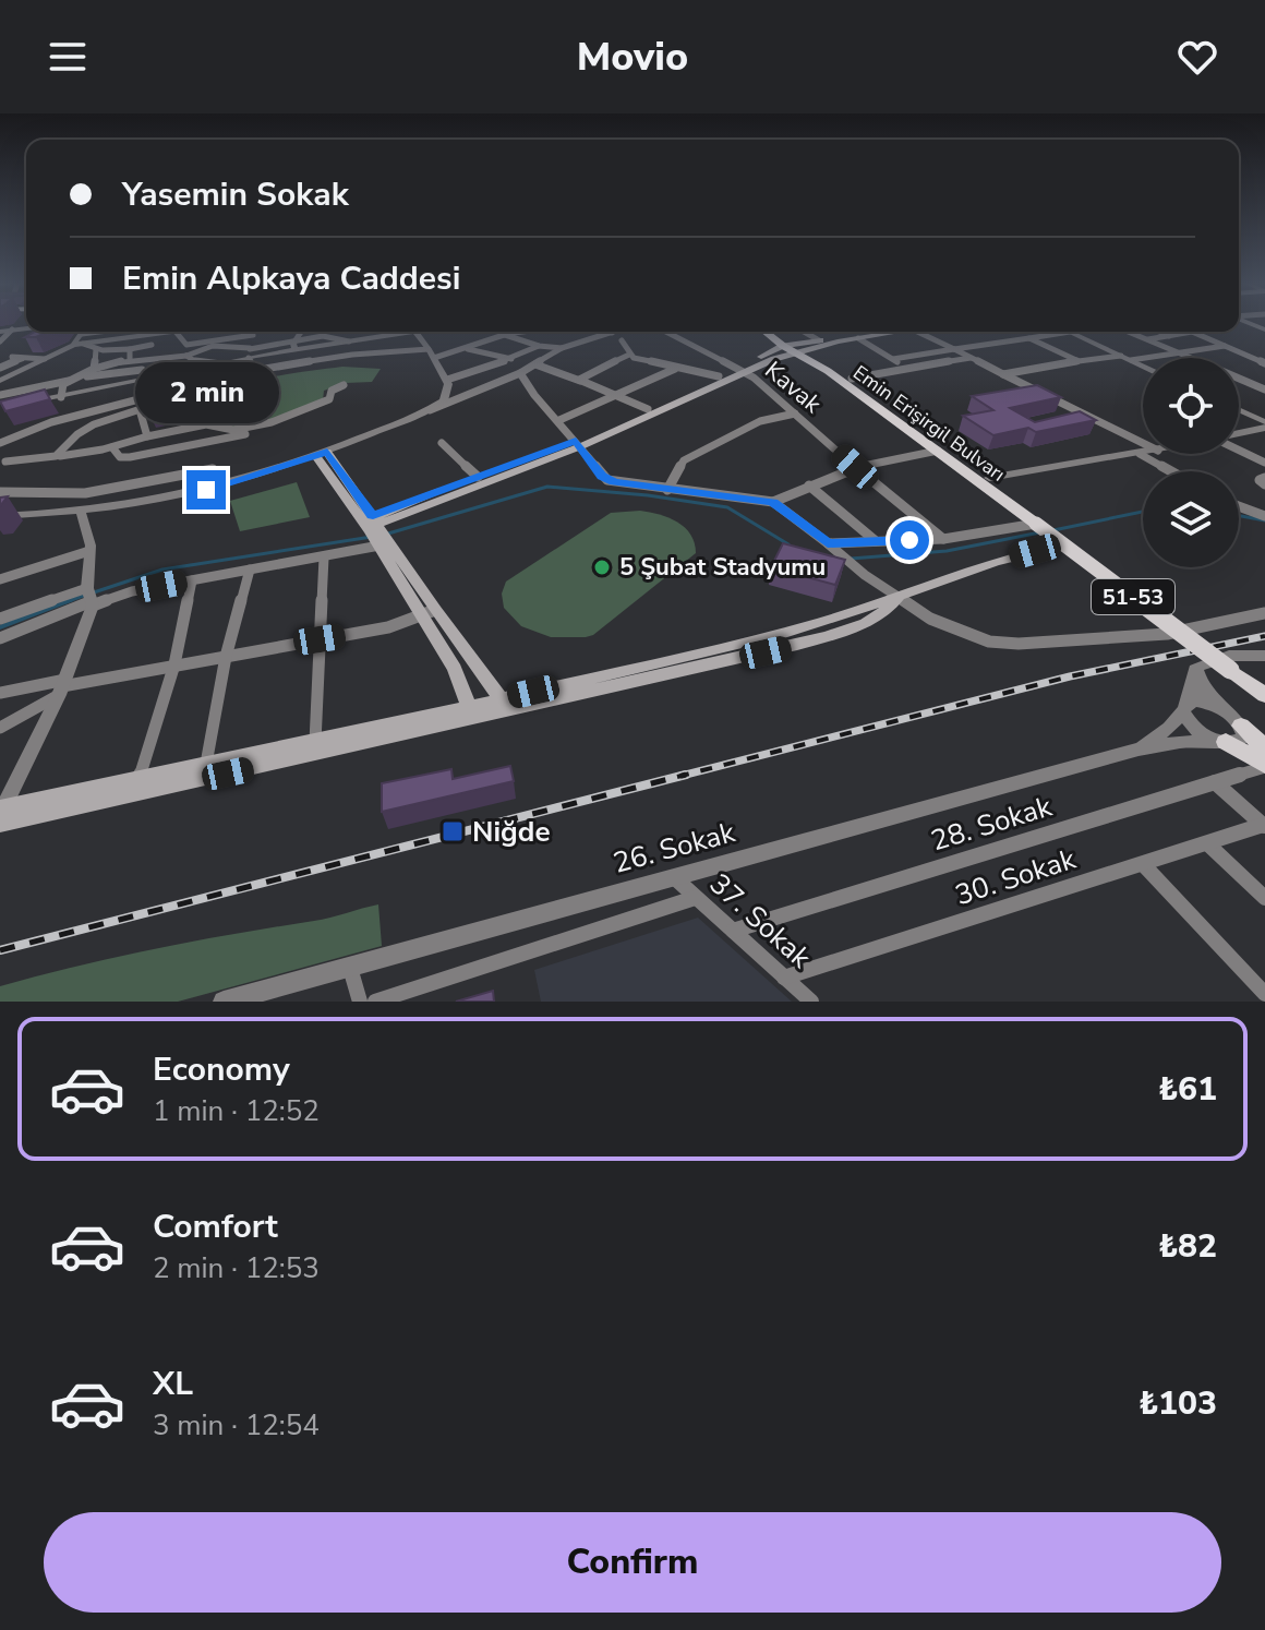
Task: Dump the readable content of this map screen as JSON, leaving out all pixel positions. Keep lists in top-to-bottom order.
{
  "streets": {
    "main road": ["Emin Erişirgil Bulvarı", "51-53"],
    "street": [
      "Kavak",
      "28. Sokak",
      "26. Sokak",
      "30. Sokak",
      "37. Sokak"
    ]
  },
  "crossings": [
    ["Emin Erişirgil Bulvarı", "51-53"],
    ["28. Sokak", "37. Sokak"],
    ["26. Sokak", "37. Sokak"],
    ["30. Sokak", "37. Sokak"]
  ],
  "places": {
    "other": ["5 Şubat Stadyumu"],
    "transit": ["Niğde"]
  },
  "page": {
    "header": "Movio",
    "banner": ["Yasemin Sokak", "Emin Alpkaya Caddesi"],
    "bubble": "2 min",
    "list": [
      {
        "name": "Economy",
        "note": "1 min · 12:52",
        "value": "₺61"
      },
      {
        "name": "Comfort",
        "note": "2 min · 12:53",
        "value": "₺82"
      },
      {
        "name": "XL",
        "note": "3 min · 12:54",
        "value": "₺103"
      }
    ],
    "buttons": "Confirm"
  }
}
